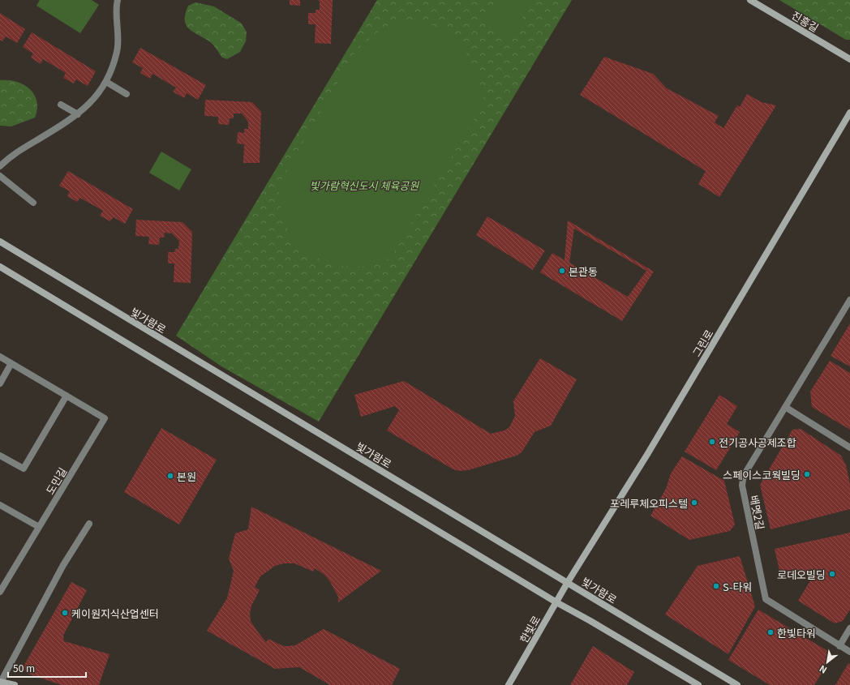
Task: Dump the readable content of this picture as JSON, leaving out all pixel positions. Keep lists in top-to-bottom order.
{
  "streets": {
    "main road": [
      "진흥길",
      "빛가람로",
      "그린로",
      "한빛로"
    ],
    "street": ["도민길", "배멧2길"]
  },
  "crossings": [
    ["빛가람로", "그린로"],
    ["빛가람로", "한빛로"],
    ["그린로", "한빛로"]
  ],
  "parks": ["빛가람혁신도시 체육공원"],
  "places": [
    "본관동",
    "전기공사공제조합",
    "스페이스코웍빌딩",
    "본원",
    "포레루체오피스텔",
    "로데오빌딩",
    "S-타워",
    "케이원지식산업센터",
    "한빛타워"
  ],
  "scale_bar": "50 m",
  "north": "bottom left"
}
